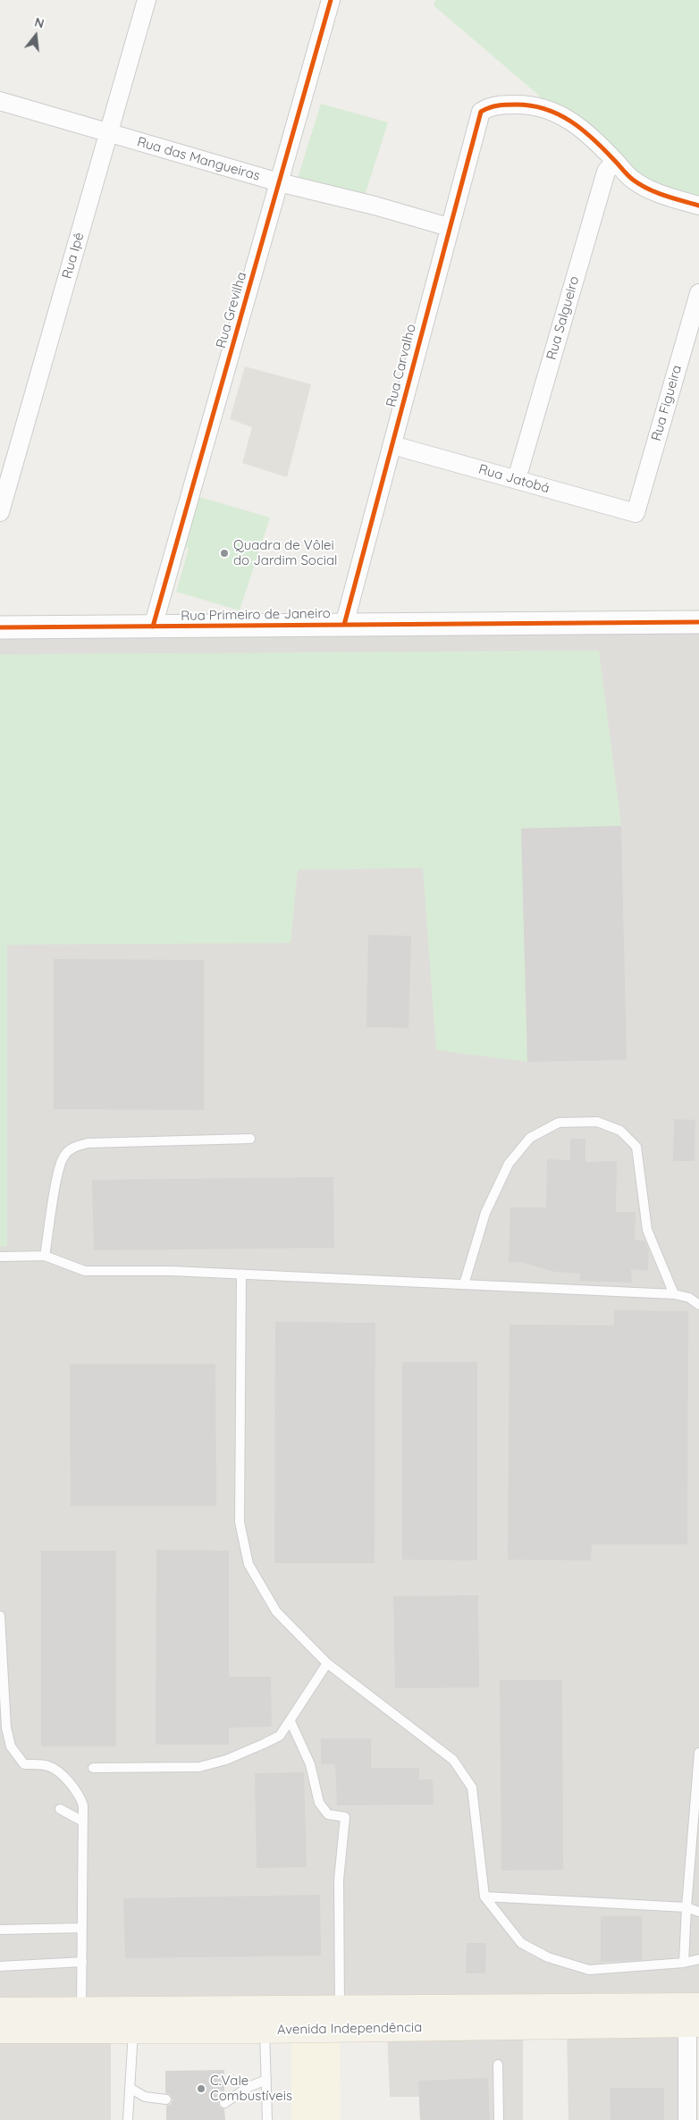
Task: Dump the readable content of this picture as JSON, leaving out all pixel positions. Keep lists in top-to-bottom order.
{
  "streets": {
    "main road": ["Avenida Independência"],
    "street": [
      "Rua das Mangueiras",
      "Rua Ipê",
      "Rua Grevilha",
      "Rua Salgueiro",
      "Rua Carvalho",
      "Rua Figueira",
      "Rua Jatobá",
      "Rua Primeiro de Janeiro"
    ]
  },
  "crossings": [
    ["Rua das Mangueiras", "Rua Ipê"],
    ["Rua das Mangueiras", "Rua Grevilha"],
    ["Rua das Mangueiras", "Rua Carvalho"],
    ["Rua Grevilha", "Rua Primeiro de Janeiro"],
    ["Rua Salgueiro", "Rua Carvalho"],
    ["Rua Salgueiro", "Rua Jatobá"],
    ["Rua Carvalho", "Rua Jatobá"],
    ["Rua Carvalho", "Rua Primeiro de Janeiro"],
    ["Rua Figueira", "Rua Jatobá"]
  ],
  "places": ["Quadra de Vôlei do Jardim Social", "C.Vale Combustíveis"],
  "north": "top"
}
